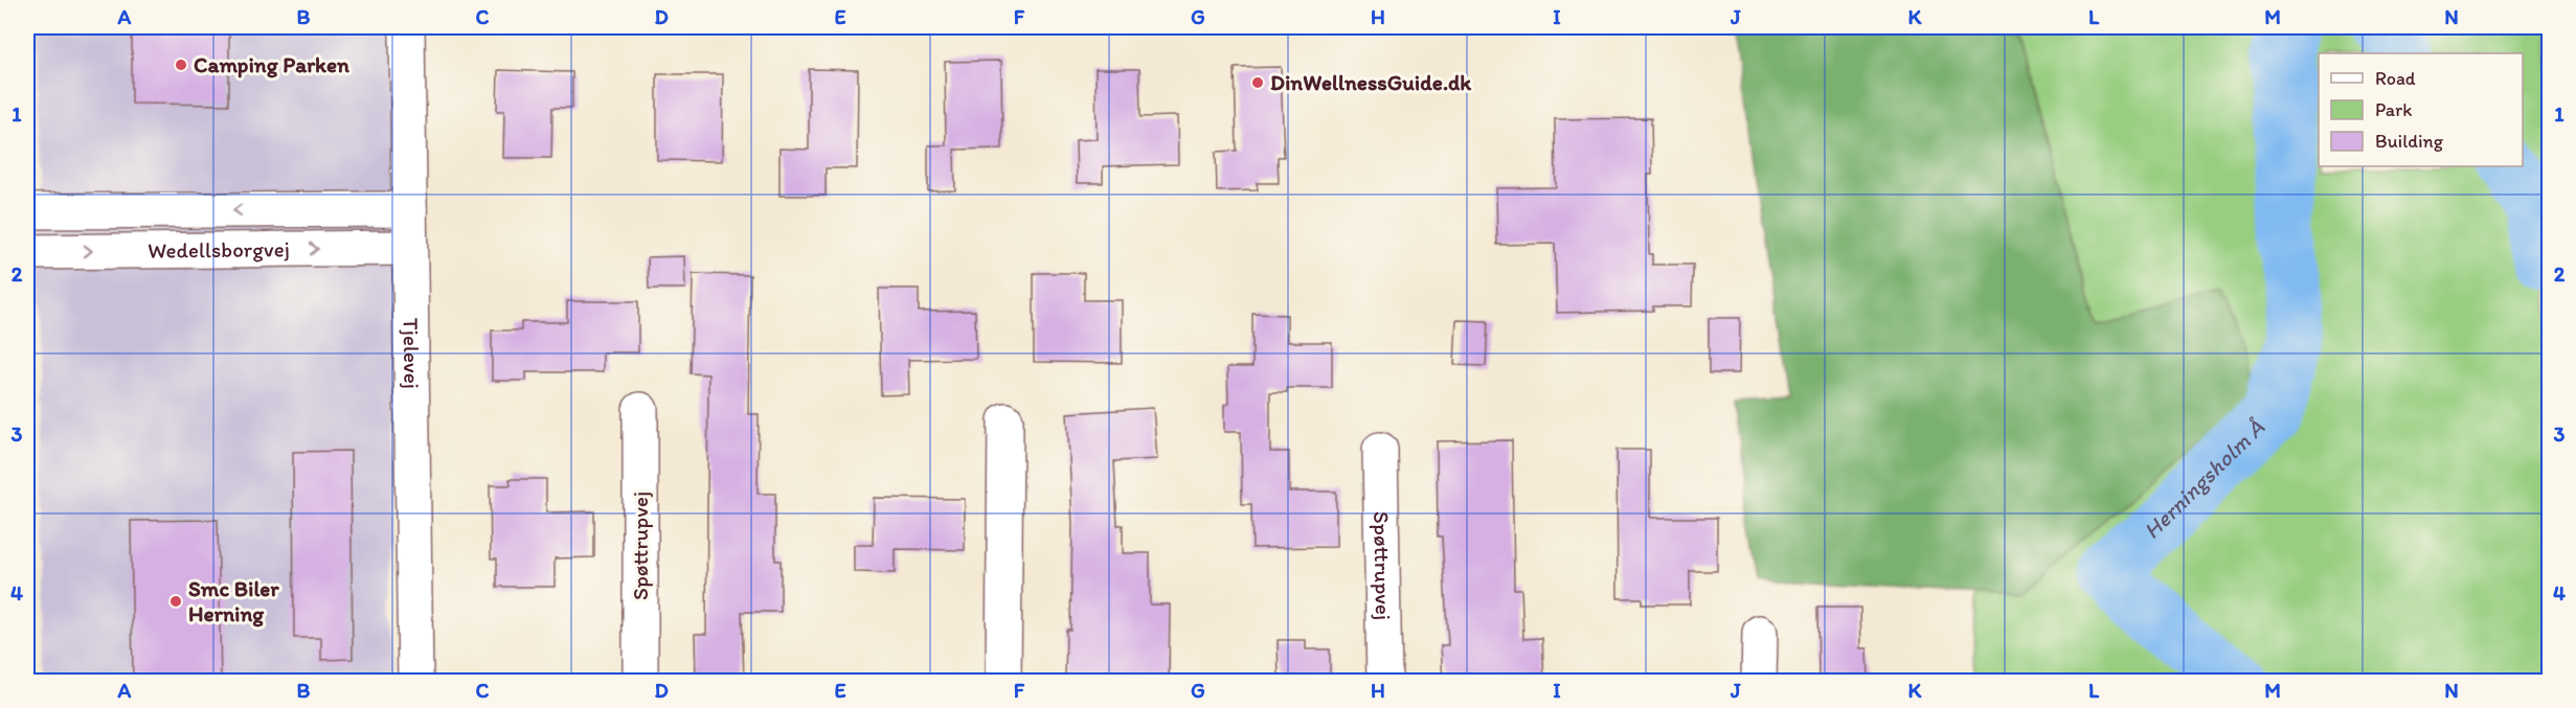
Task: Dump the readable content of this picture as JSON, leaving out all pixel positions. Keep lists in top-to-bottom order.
{
  "streets": {
    "street": ["Wedellsborgvej", "Tjelevej", "Spøttrupvej"]
  },
  "crossings": [
    ["Wedellsborgvej", "Tjelevej"]
  ],
  "water": ["Herningsholm Å"],
  "places": ["Camping Parken", "DinWellnessGuide.dk", "Smc Biler Herning"],
  "legend": ["Road", "Park", "Building"],
  "grid": {
    "columns": [
      "A",
      "B",
      "C",
      "D",
      "E",
      "F",
      "G",
      "H",
      "I",
      "J",
      "K",
      "L",
      "M",
      "N"
    ],
    "rows": [
      "1",
      "2",
      "3",
      "4"
    ]
  }
}
